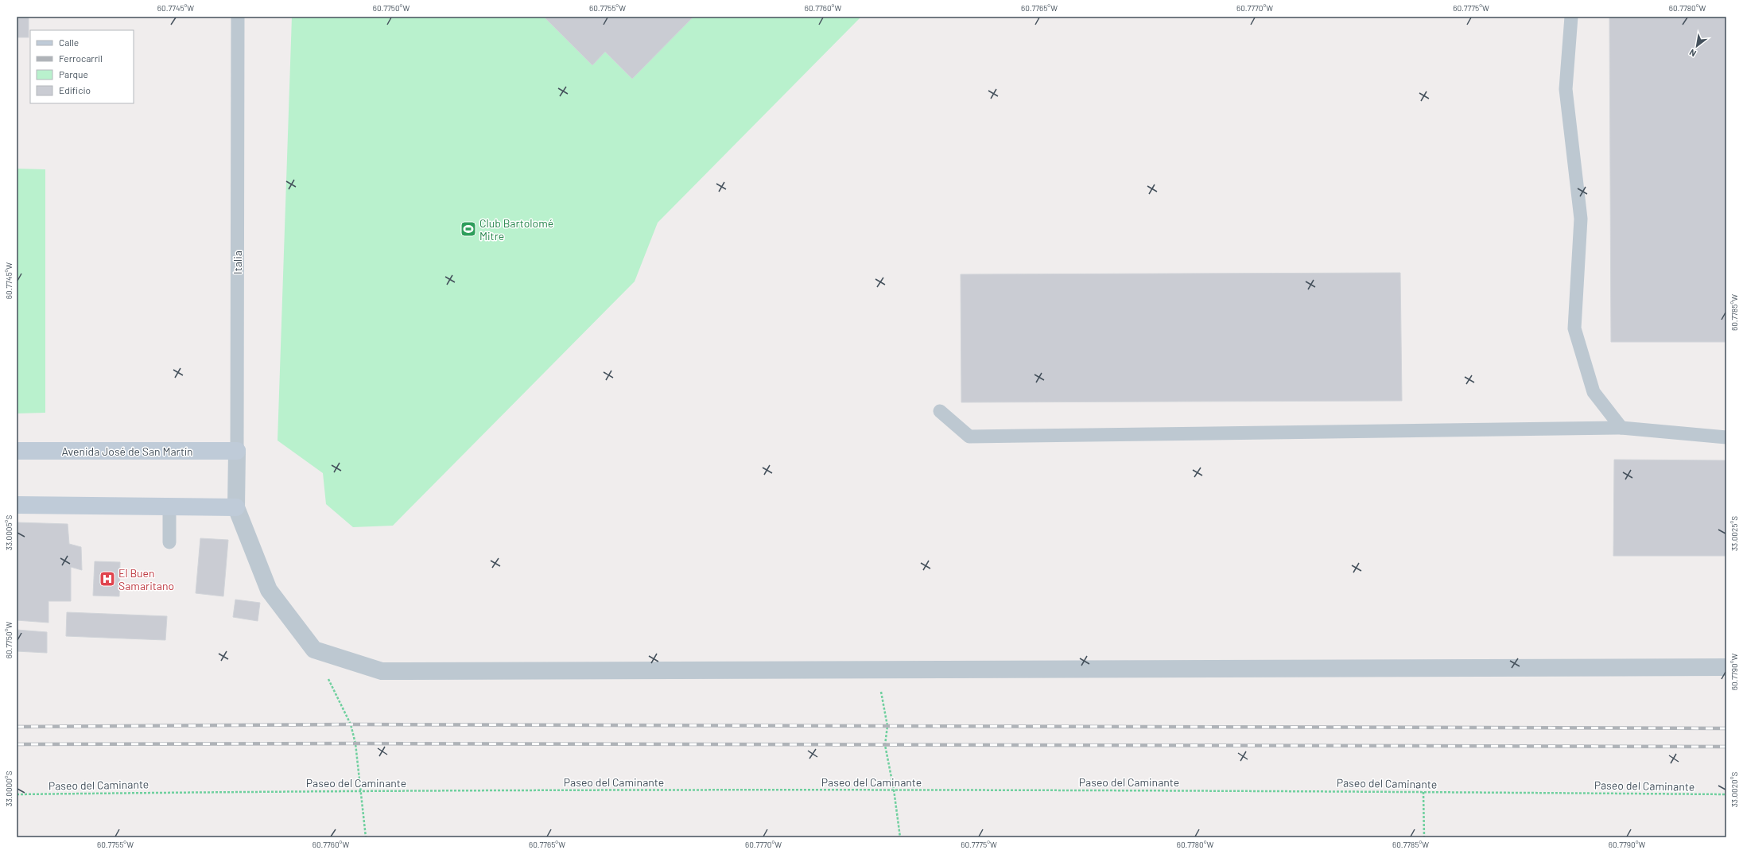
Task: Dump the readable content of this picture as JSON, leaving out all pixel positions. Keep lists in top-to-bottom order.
{
  "streets": {
    "street": ["Italia", "Avenida José de San Martín"],
    "path": ["Paseo del Caminante"]
  },
  "crossings": [
    ["Italia", "Avenida José de San Martín"]
  ],
  "places": {
    "sports": ["Club Bartolomé Mitre"],
    "hospital": ["El Buen Samaritano"]
  },
  "legend": [
    "Calle",
    "Ferrocarril",
    "Parque",
    "Edificio"
  ],
  "north": "bottom left",
  "coordinates": [
    "60.7745°W",
    "60.7750°W",
    "60.7755°W",
    "60.7760°W",
    "60.7765°W",
    "60.7770°W",
    "60.7775°W",
    "60.7780°W",
    "60.7785°W",
    "33.0005°S",
    "33.0025°S",
    "60.7790°W",
    "33.0000°S",
    "33.0020°S"
  ]
}
